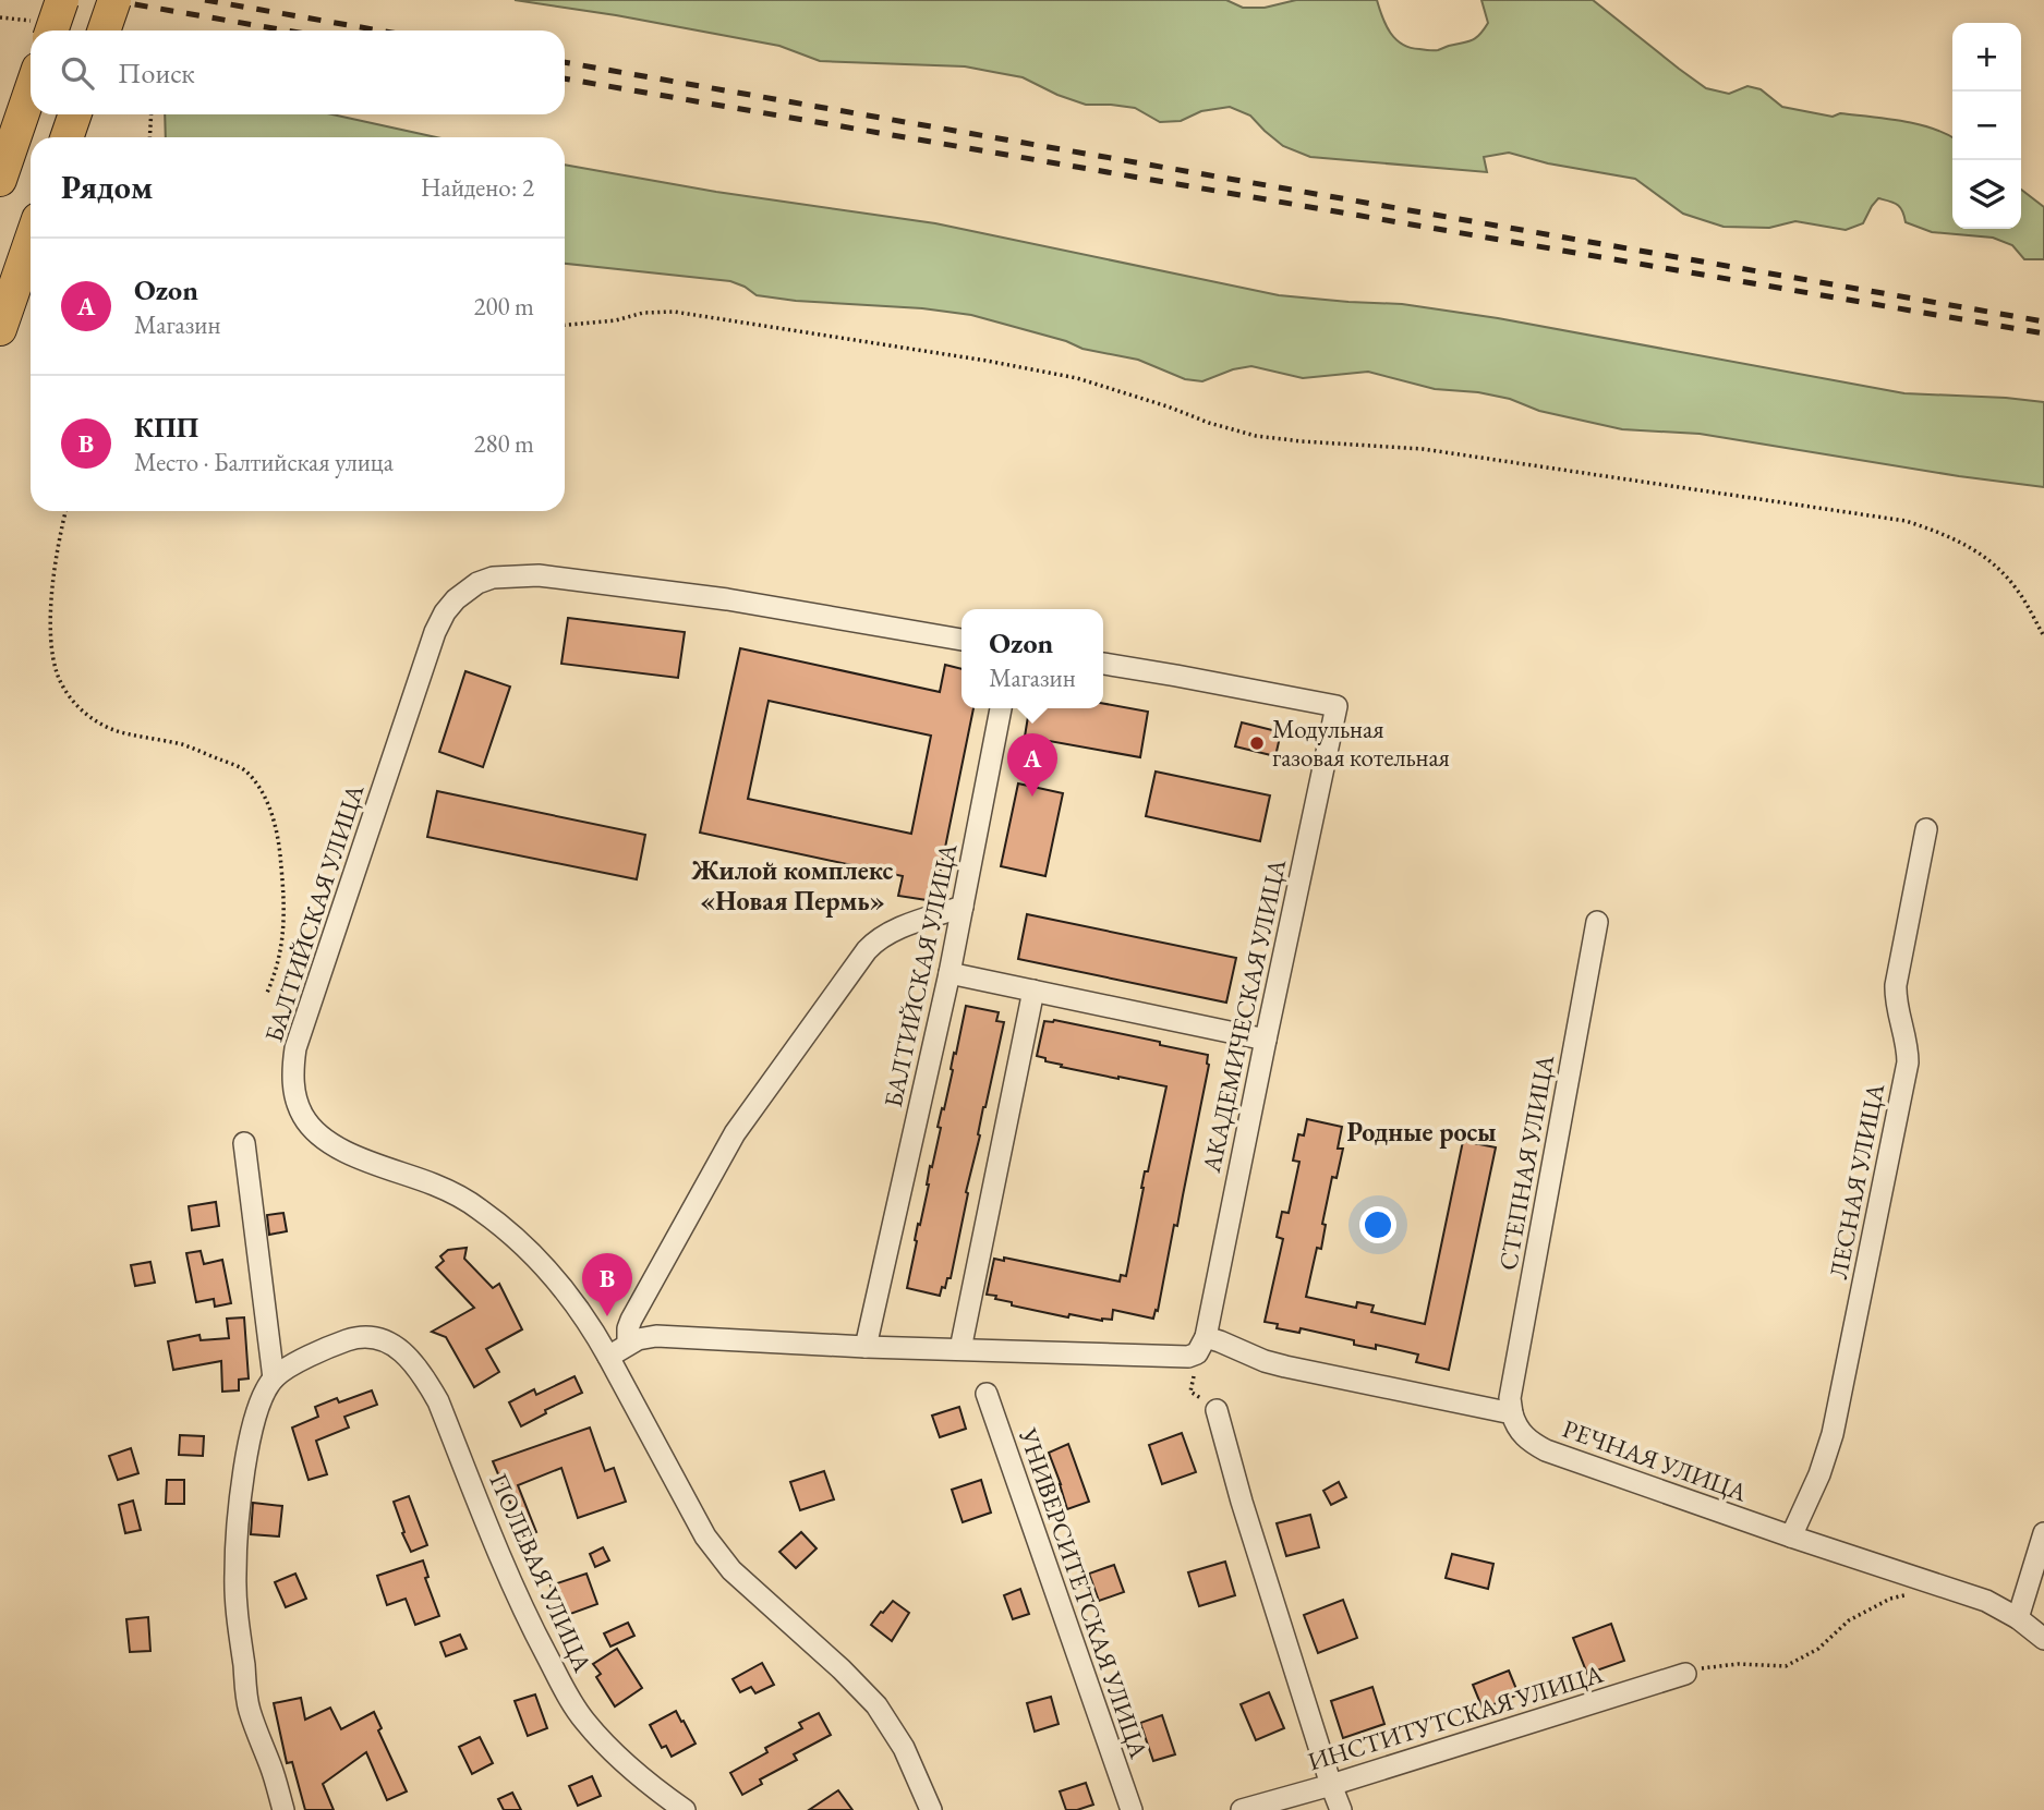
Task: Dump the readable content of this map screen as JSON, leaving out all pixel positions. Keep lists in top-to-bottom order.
{
  "streets": {
    "street": [
      "БАЛТИЙСКАЯ УЛИЦА",
      "АКАДЕМИЧЕСКАЯ УЛИЦА",
      "СТЕПНАЯ УЛИЦА",
      "ЛЕСНАЯ УЛИЦА",
      "РЕЧНАЯ УЛИЦА",
      "ПОЛЕВАЯ УЛИЦА",
      "УНИВЕРСИТЕТСКАЯ УЛИЦА",
      "ИНСТИТУТСКАЯ УЛИЦА"
    ]
  },
  "crossings": [
    ["СТЕПНАЯ УЛИЦА", "РЕЧНАЯ УЛИЦА"],
    ["ЛЕСНАЯ УЛИЦА", "РЕЧНАЯ УЛИЦА"]
  ],
  "districts": ["Жилой комплекс «Новая Пермь»", "Родные росы"],
  "places": ["Модульная газовая котельная"],
  "page": {
    "map_buttons": ["+", "−"],
    "search": "Поиск",
    "heading": ["Рядом", "Найдено: 2"],
    "list": [
      {
        "mark": "A",
        "name": "Ozon",
        "note": "Магазин",
        "value": "200 m"
      },
      {
        "mark": "B",
        "name": "КПП",
        "note": "Место · Балтийская улица",
        "value": "280 m"
      }
    ],
    "popup": ["Ozon", "Магазин"],
    "pins": ["A", "B"]
  }
}
